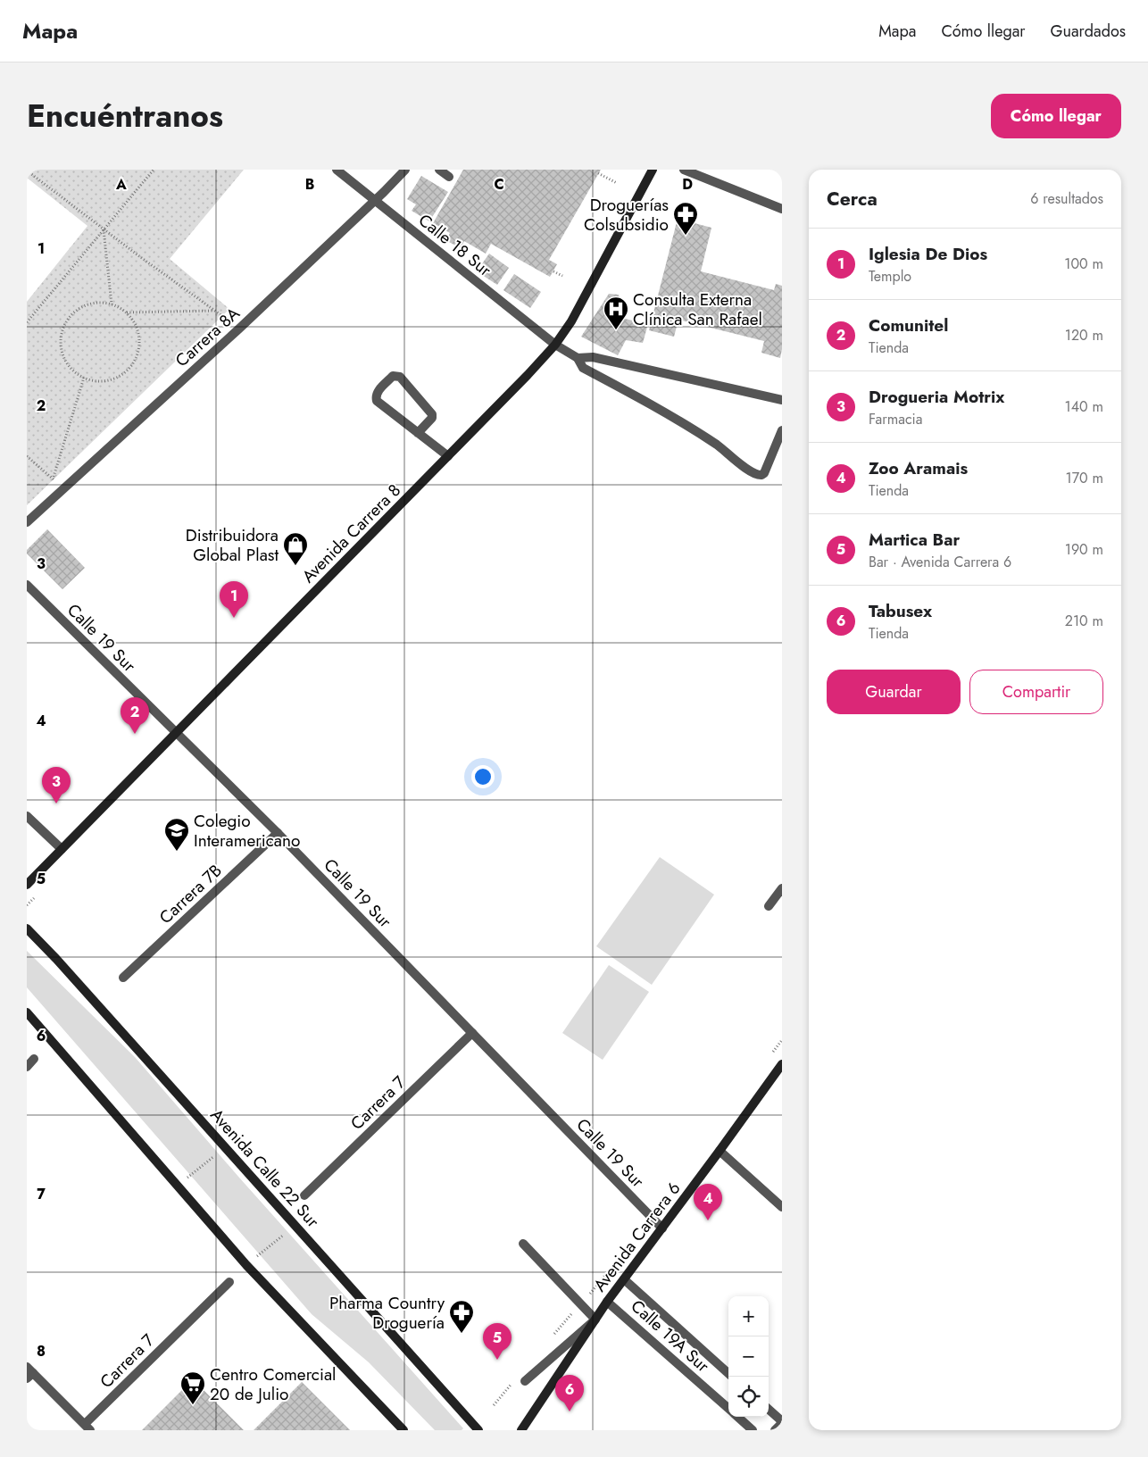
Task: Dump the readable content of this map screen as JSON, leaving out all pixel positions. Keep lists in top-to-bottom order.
{
  "streets": {
    "main road": ["Avenida Carrera 8", "Avenida Calle 22 Sur", "Avenida Carrera 6"],
    "street": [
      "Calle 18 Sur",
      "Carrera 8A",
      "Calle 19 Sur",
      "Carrera 7B",
      "Carrera 7",
      "Calle 19A Sur"
    ]
  },
  "crossings": [
    ["Calle 18 Sur", "Carrera 8A"],
    ["Calle 18 Sur", "Avenida Carrera 8"],
    ["Avenida Carrera 8", "Calle 19 Sur"],
    ["Calle 19 Sur", "Carrera 7B"],
    ["Calle 19 Sur", "Carrera 7"],
    ["Calle 19 Sur", "Avenida Carrera 6"],
    ["Avenida Carrera 6", "Calle 19A Sur"]
  ],
  "places": {
    "pharmacy": ["Droguerías Colsubsidio", "Pharma Country Droguería"],
    "hospital": ["Consulta Externa Clínica San Rafael"],
    "shop": ["Distribuidora Global Plast"],
    "school or university": ["Colegio Interamericano"],
    "supermarket": ["Centro Comercial 20 de Julio"]
  },
  "page": {
    "header": "Mapa",
    "nav": ["Mapa", "Cómo llegar", "Guardados"],
    "title": "Encuéntranos",
    "buttons": [
      "Cómo llegar",
      ["Guardar", "Compartir"]
    ],
    "heading": ["Cerca", "6 resultados"],
    "list": [
      {
        "mark": "1",
        "name": "Iglesia De Dios",
        "note": "Templo",
        "value": "100 m"
      },
      {
        "mark": "2",
        "name": "Comunitel",
        "note": "Tienda",
        "value": "120 m"
      },
      {
        "mark": "3",
        "name": "Drogueria Motrix",
        "note": "Farmacia",
        "value": "140 m"
      },
      {
        "mark": "4",
        "name": "Zoo Aramais",
        "note": "Tienda",
        "value": "170 m"
      },
      {
        "mark": "5",
        "name": "Martica Bar",
        "note": "Bar · Avenida Carrera 6",
        "value": "190 m"
      },
      {
        "mark": "6",
        "name": "Tabusex",
        "note": "Tienda",
        "value": "210 m"
      }
    ],
    "pins": [
      "1",
      "2",
      "3",
      "4",
      "5",
      "6"
    ],
    "map_buttons": ["+", "−"]
  },
  "grid": {
    "columns": [
      "A",
      "B",
      "C",
      "D"
    ],
    "rows": [
      "1",
      "2",
      "3",
      "4",
      "5",
      "6",
      "7",
      "8"
    ]
  }
}
